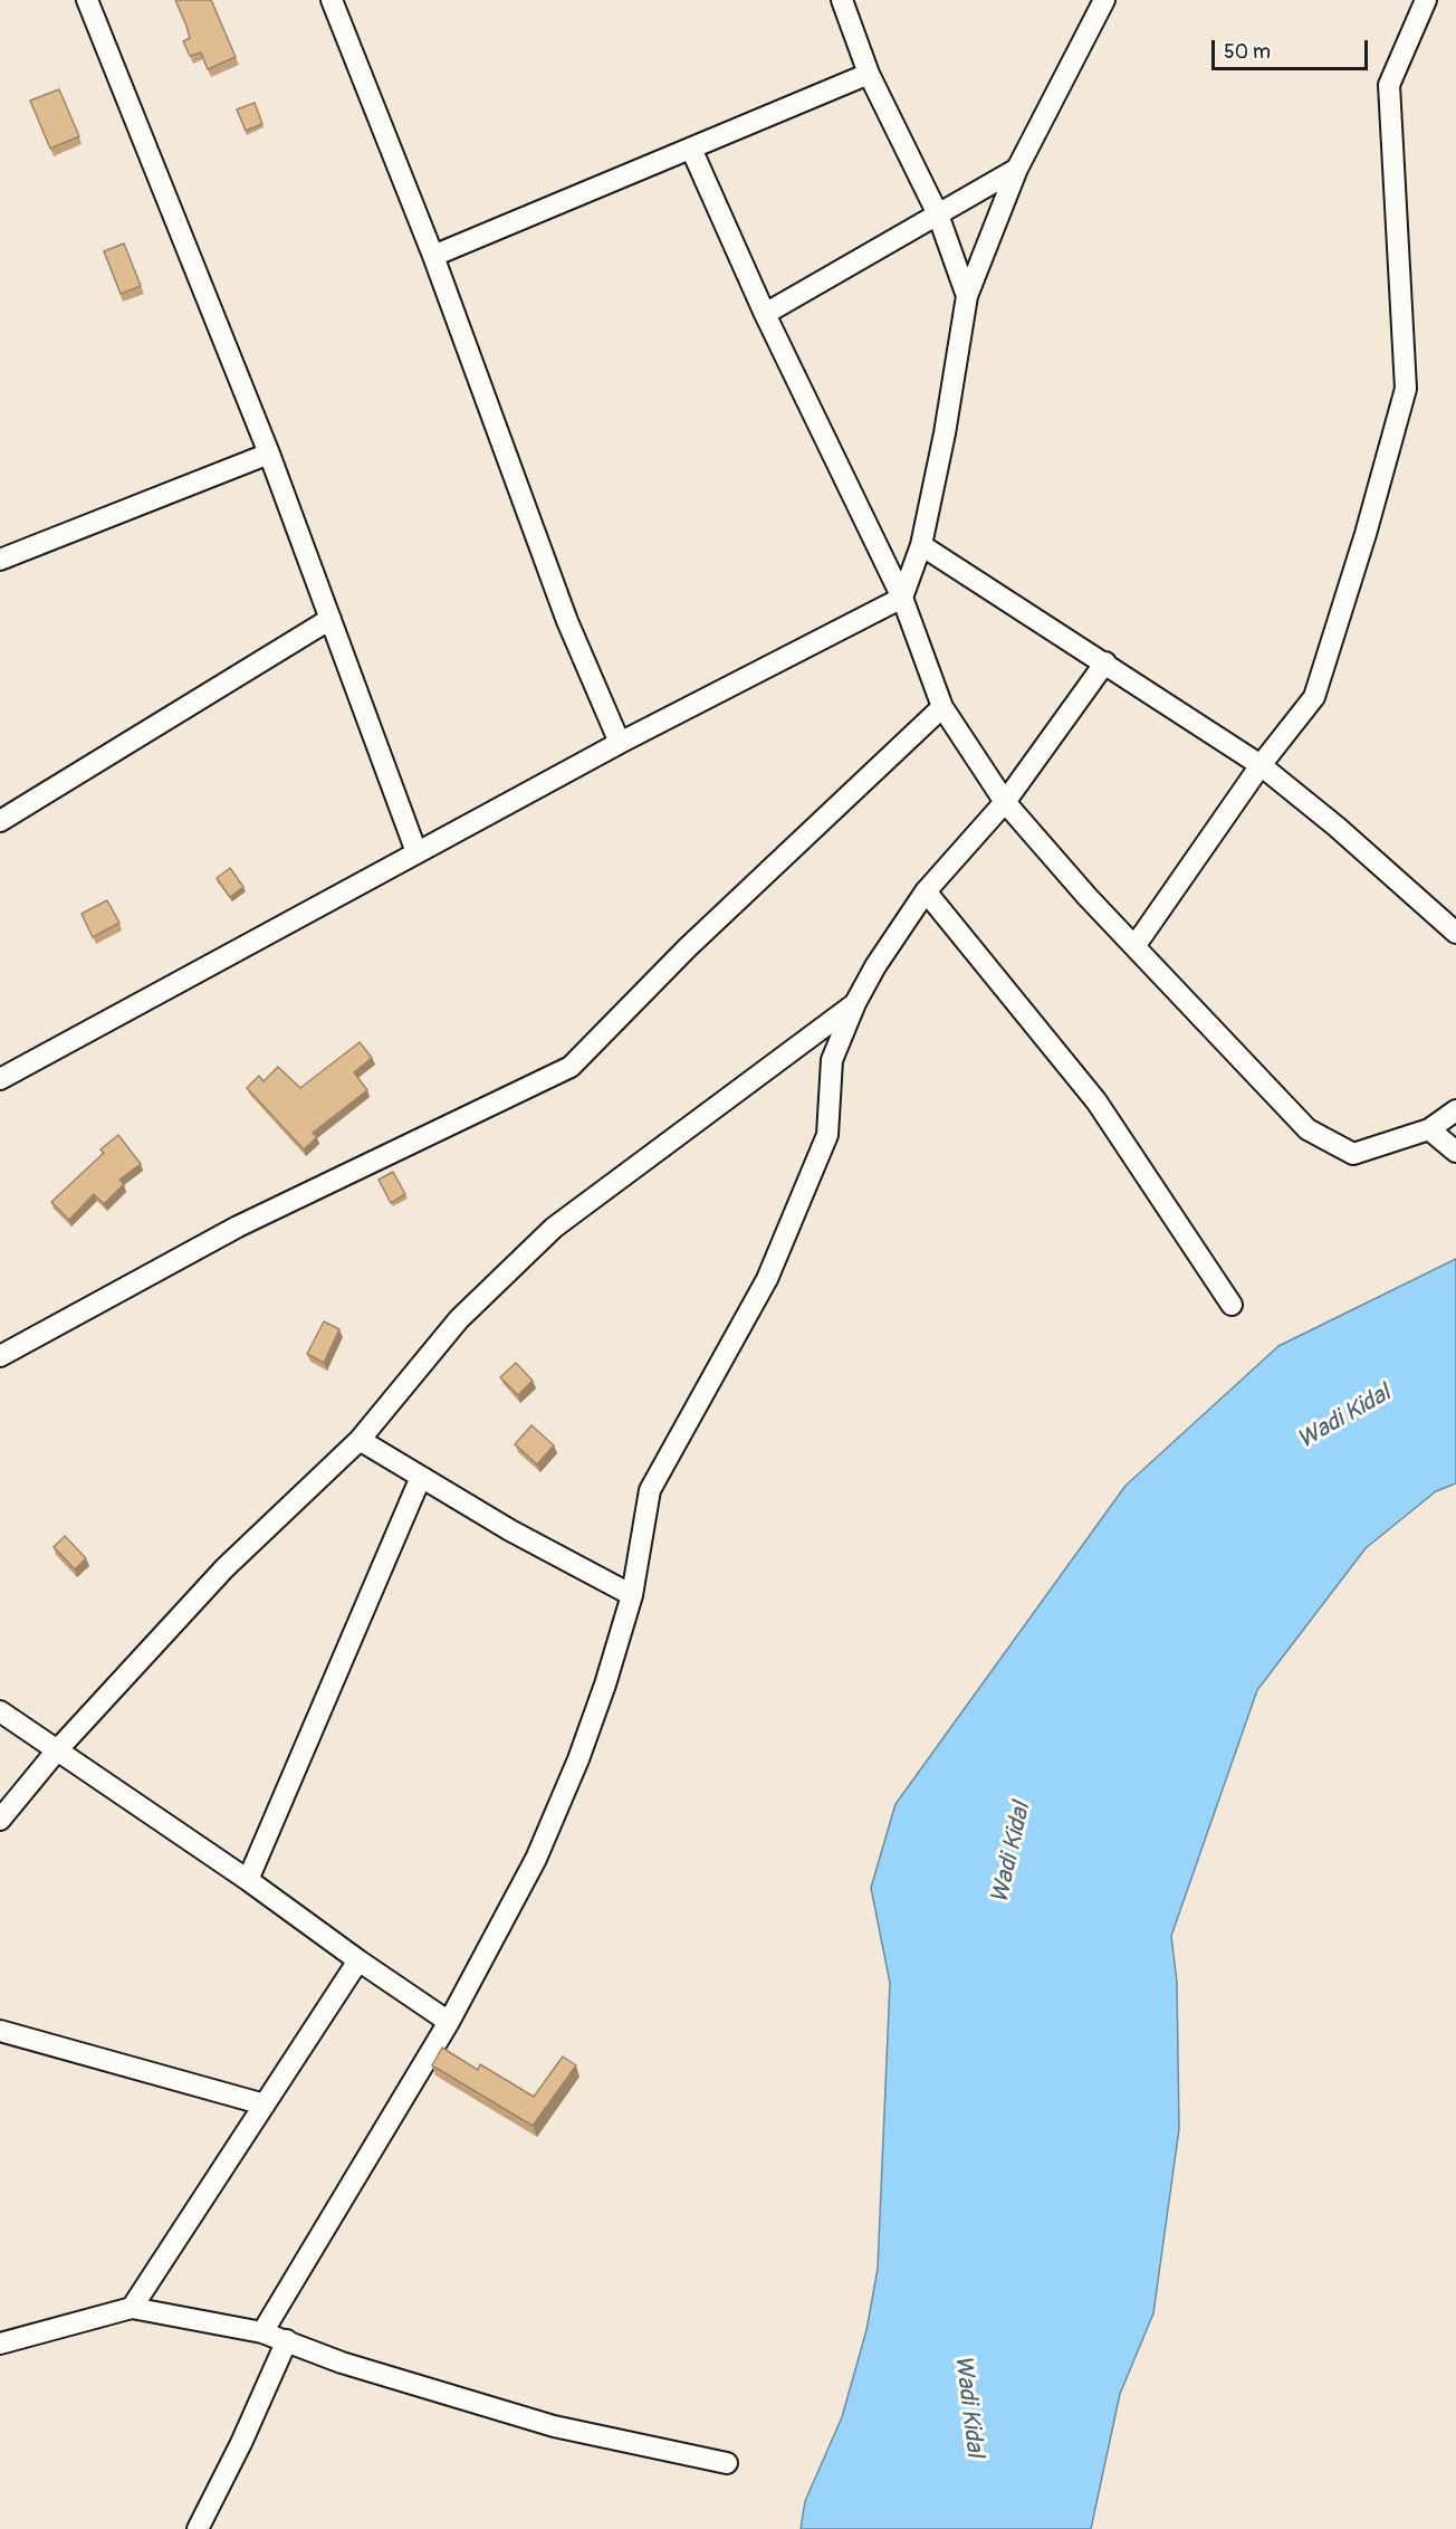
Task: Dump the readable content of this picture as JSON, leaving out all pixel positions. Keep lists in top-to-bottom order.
{
  "water": ["Wadi Kidal"],
  "scale_bar": "50 m"
}
